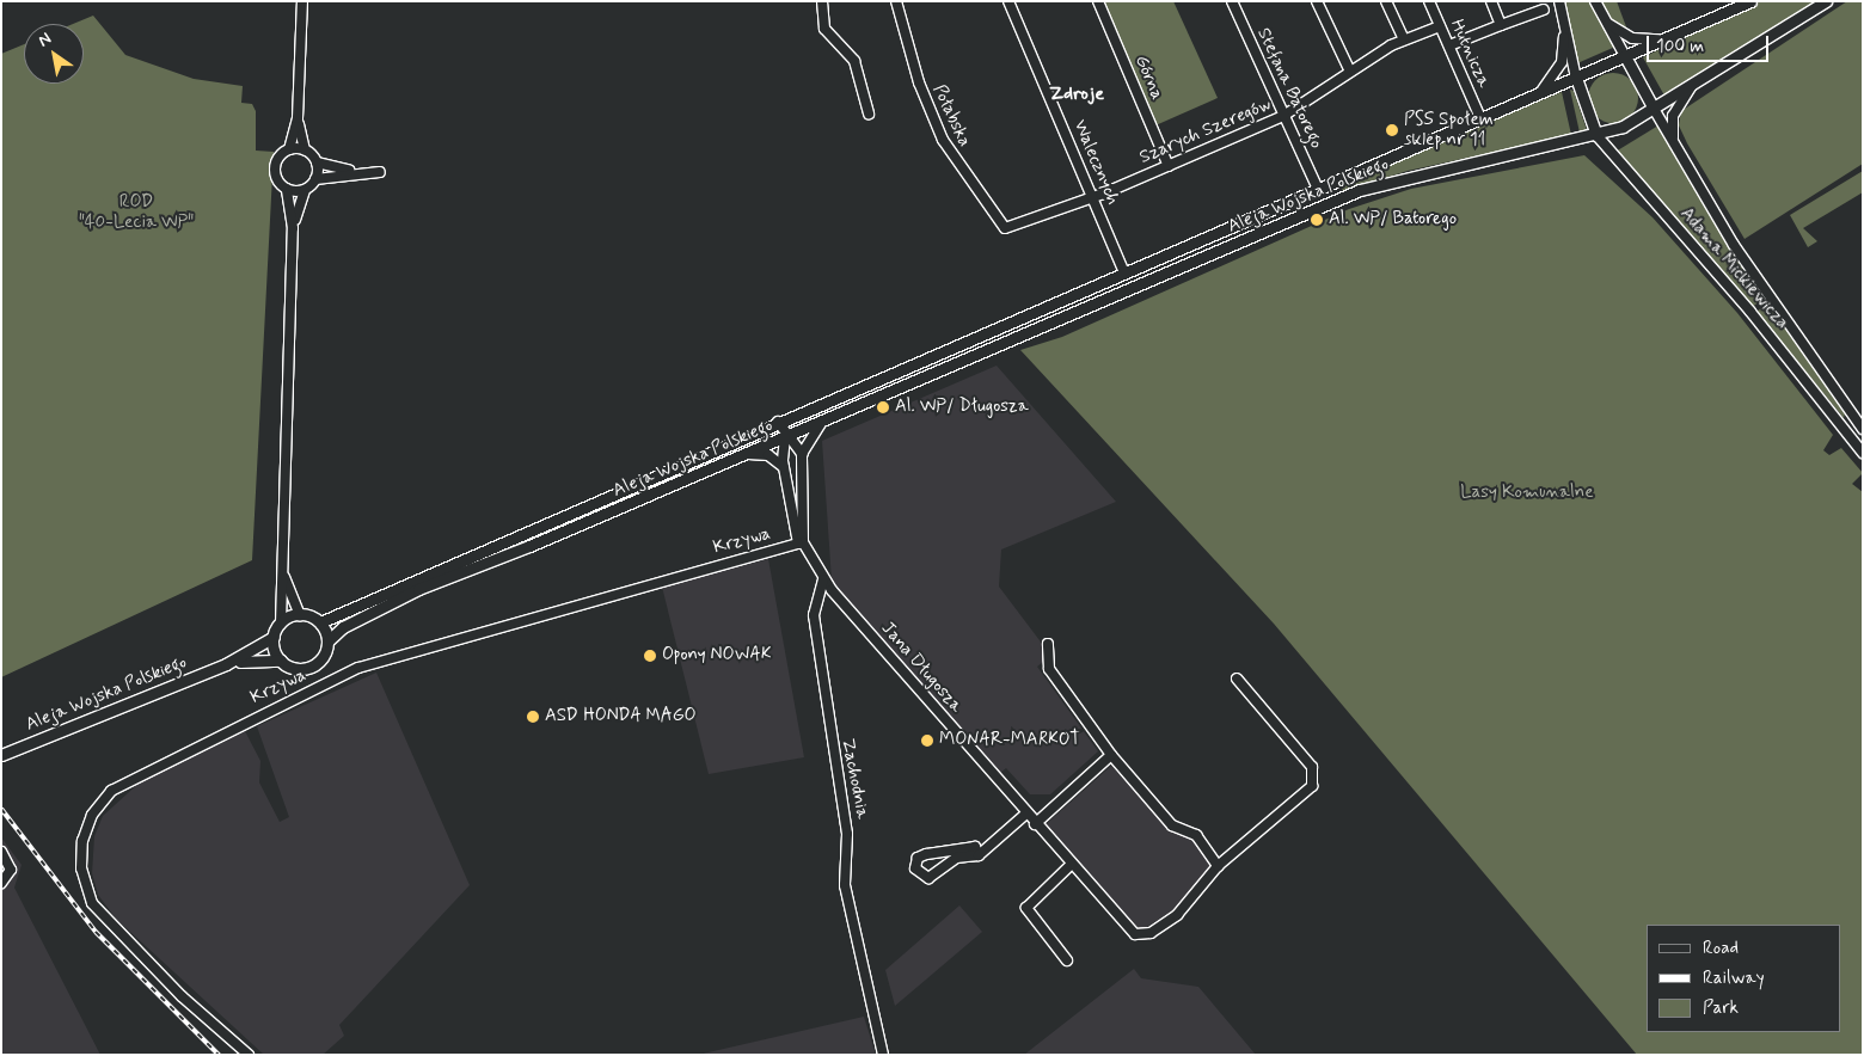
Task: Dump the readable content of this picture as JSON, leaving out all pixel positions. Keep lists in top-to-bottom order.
{
  "streets": {
    "main road": ["Aleja Wojska Polskiego"],
    "street": [
      "Hutnicza",
      "Górna",
      "Stefana Batorego",
      "Połabska",
      "Szarych Szeregów",
      "Walecznych",
      "Adama Mickiewicza",
      "Krzywa",
      "Jana Długosza",
      "Zachodnia"
    ]
  },
  "crossings": [
    ["Hutnicza", "Szarych Szeregów"],
    ["Hutnicza", "Aleja Wojska Polskiego"],
    ["Górna", "Szarych Szeregów"],
    ["Stefana Batorego", "Szarych Szeregów"],
    ["Stefana Batorego", "Aleja Wojska Polskiego"],
    ["Połabska", "Szarych Szeregów"],
    ["Szarych Szeregów", "Walecznych"],
    ["Walecznych", "Aleja Wojska Polskiego"],
    ["Aleja Wojska Polskiego", "Adama Mickiewicza"],
    ["Krzywa", "Jana Długosza"],
    ["Jana Długosza", "Zachodnia"]
  ],
  "districts": ["Zdroje"],
  "parks": ["ROD \"40-Lecia WP\"", "Lasy Komunalne"],
  "places": [
    "PSS Społem sklep nr 11",
    "Al. WP/ Batorego",
    "Al. WP/ Długosza",
    "Opony NOWAK",
    "ASD HONDA MAGO",
    "MONAR-MARKOT"
  ],
  "legend": ["Road", "Railway", "Park"],
  "scale_bar": "100 m",
  "north": "top left"
}
